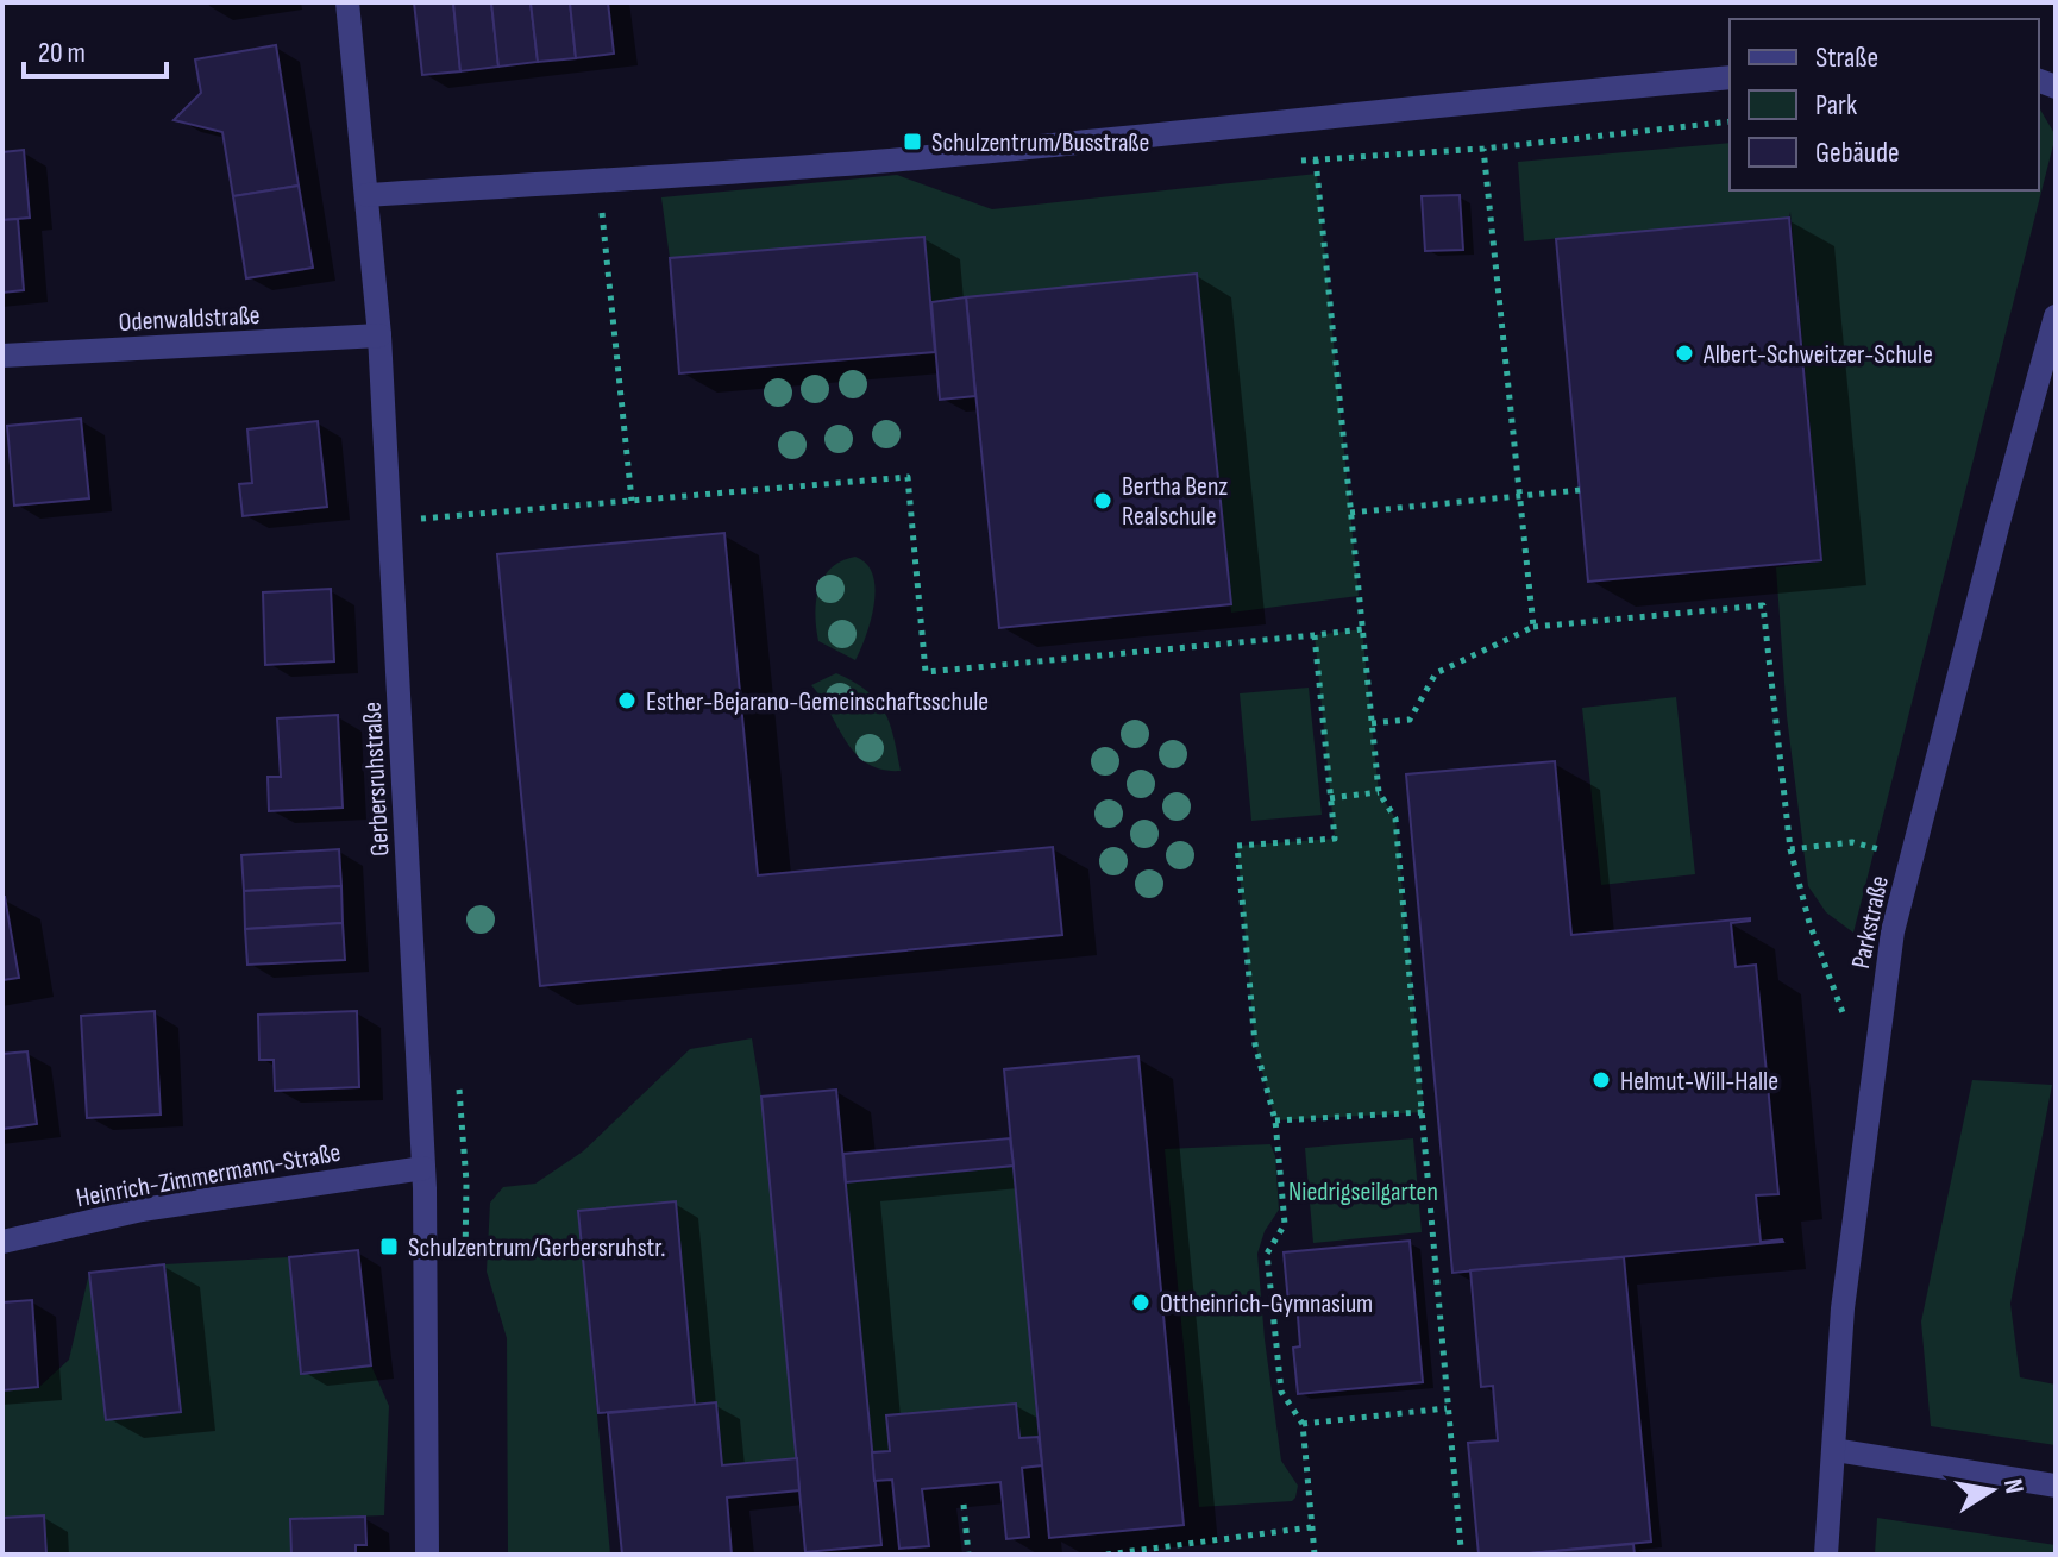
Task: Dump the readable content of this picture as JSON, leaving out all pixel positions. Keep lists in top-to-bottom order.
{
  "streets": {
    "street": [
      "Odenwaldstraße",
      "Gerbersruhstraße",
      "Parkstraße",
      "Heinrich-Zimmermann-Straße"
    ]
  },
  "crossings": [
    ["Odenwaldstraße", "Gerbersruhstraße"],
    ["Gerbersruhstraße", "Heinrich-Zimmermann-Straße"]
  ],
  "parks": ["Niedrigseilgarten"],
  "places": {
    "transit": ["Schulzentrum/Busstraße", "Schulzentrum/Gerbersruhstr."],
    "other": [
      "Albert-Schweitzer-Schule",
      "Bertha Benz Realschule",
      "Esther-Bejarano-Gemeinschaftsschule",
      "Helmut-Will-Halle",
      "Ottheinrich-Gymnasium"
    ]
  },
  "legend": ["Straße", "Park", "Gebäude"],
  "scale_bar": "20 m",
  "north": "right"
}
